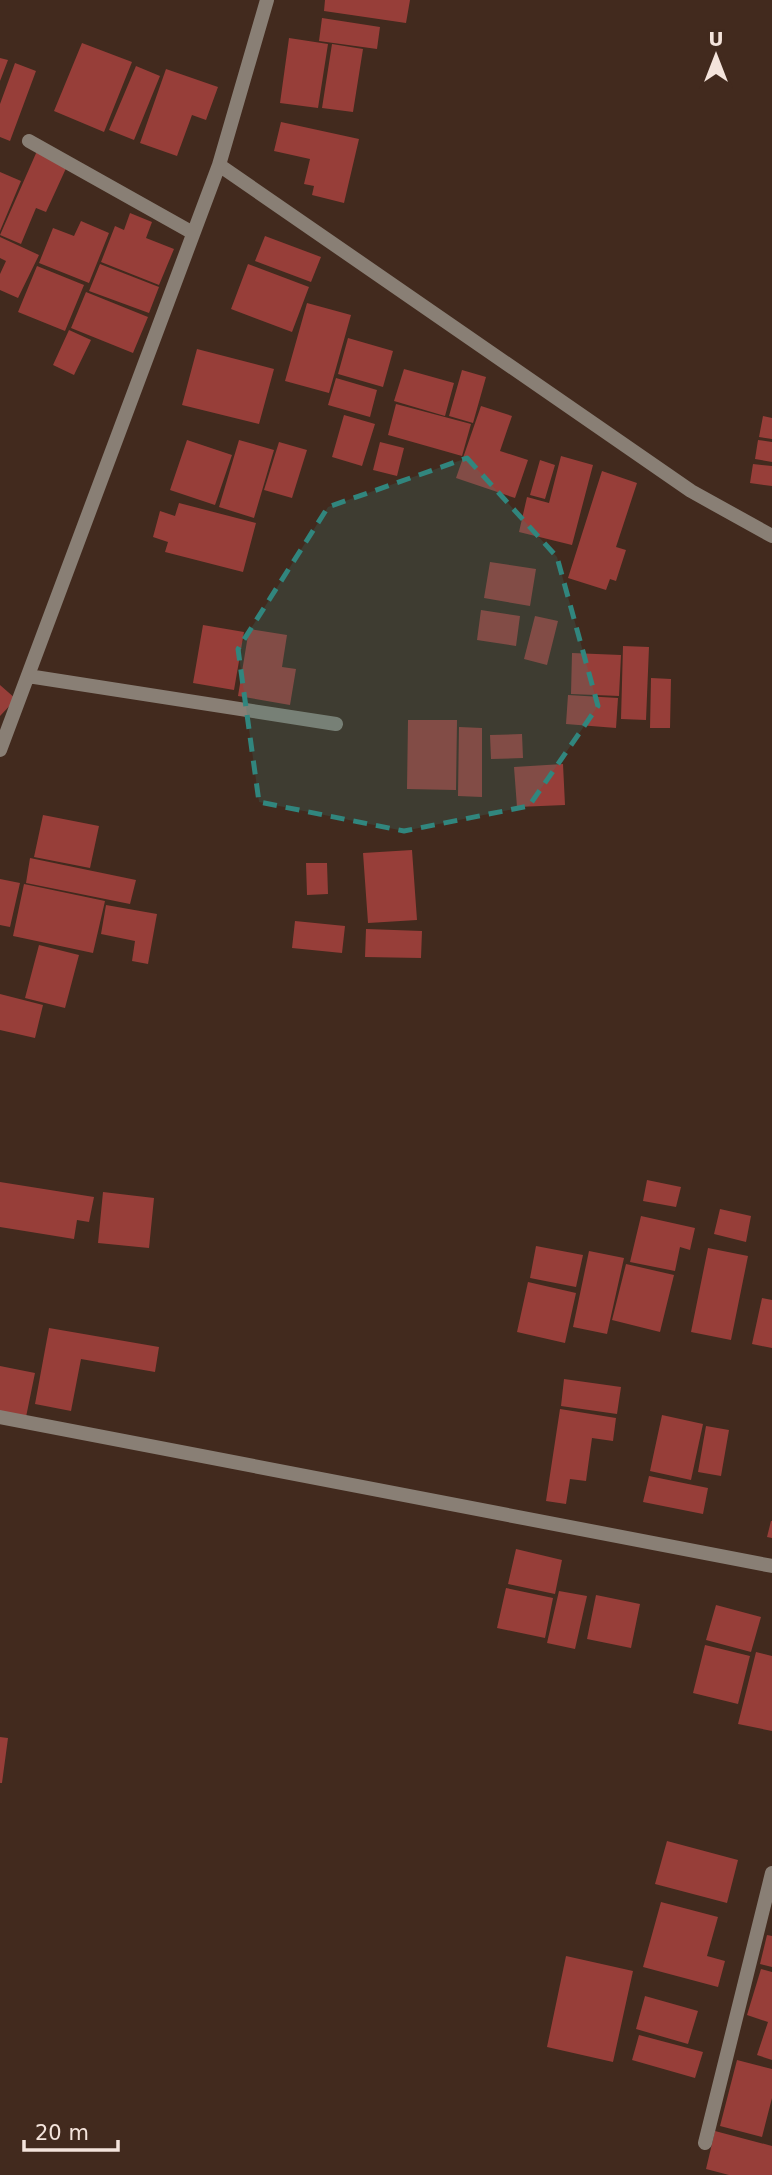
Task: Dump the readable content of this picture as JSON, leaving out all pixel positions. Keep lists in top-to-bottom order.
{
  "scale_bar": "20 m",
  "north": "top"
}
